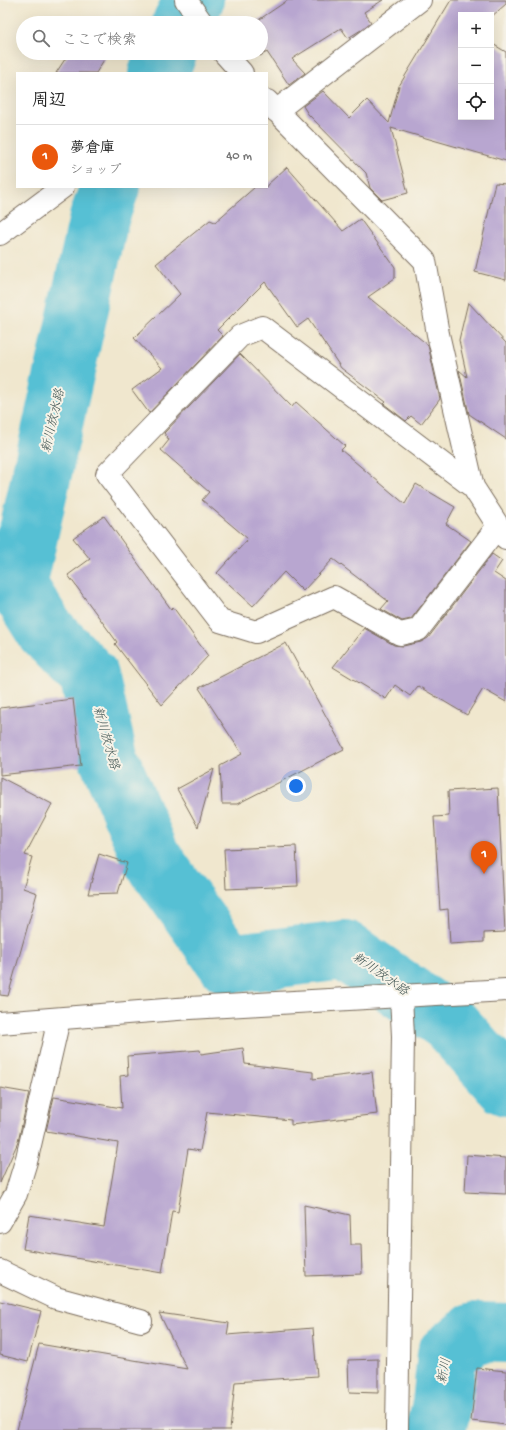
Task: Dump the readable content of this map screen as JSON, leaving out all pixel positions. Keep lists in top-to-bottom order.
{
  "water": ["新川放水路", "新川"],
  "page": {
    "map_buttons": ["+", "−"],
    "search": "ここで検索",
    "heading": "周辺",
    "list": [
      {
        "mark": "1",
        "name": "夢倉庫",
        "note": "ショップ",
        "value": "40 m"
      }
    ],
    "pins": "1"
  }
}
